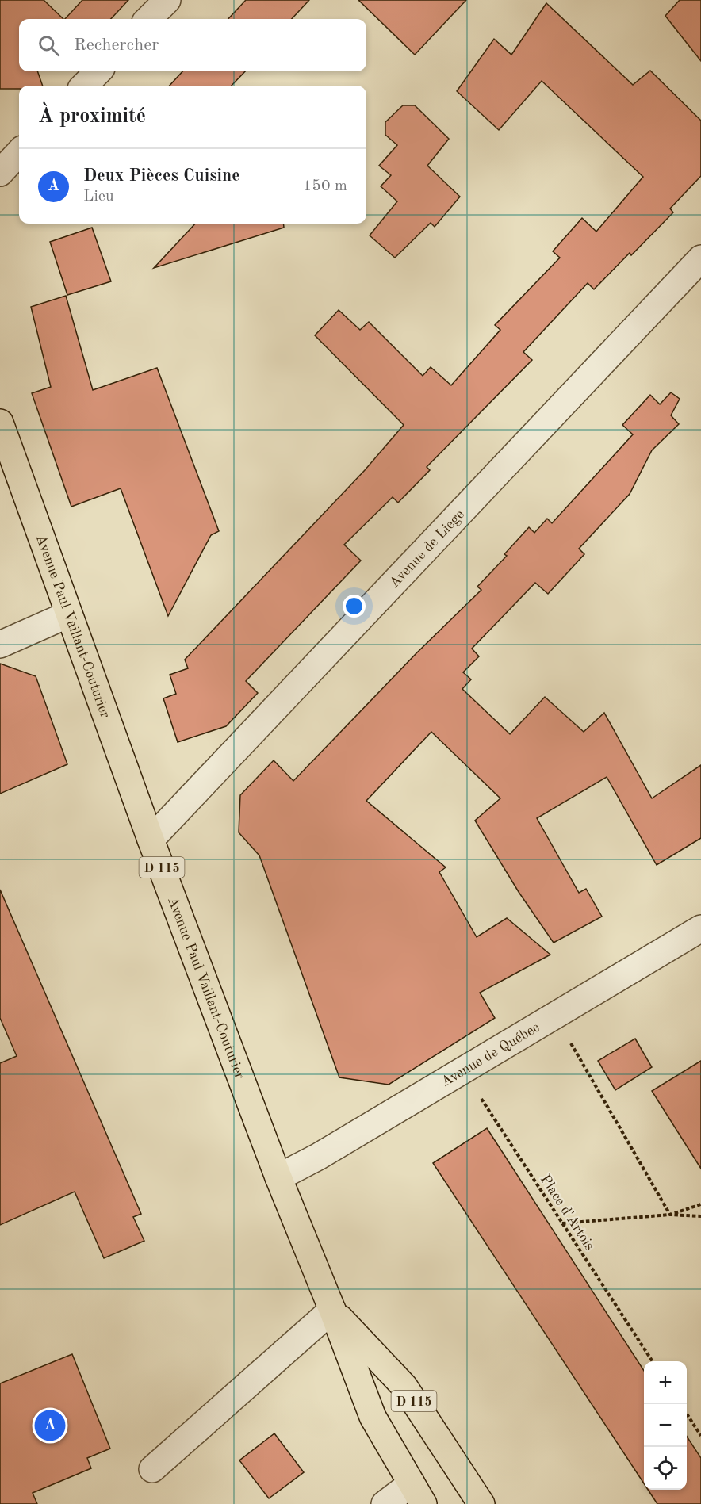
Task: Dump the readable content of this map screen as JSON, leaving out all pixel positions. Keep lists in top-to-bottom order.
{
  "streets": {
    "main road": ["Avenue Paul Vaillant-Couturier", "D 115"],
    "street": ["Avenue de Liège", "Avenue de Québec"],
    "path": ["Place d'Artois"]
  },
  "crossings": [
    ["Avenue de Liège", "Avenue Paul Vaillant-Couturier"],
    ["Avenue Paul Vaillant-Couturier", "Avenue de Québec"],
    ["Avenue de Québec", "Place d'Artois"]
  ],
  "page": {
    "search": "Rechercher",
    "heading": "À proximité",
    "list": [
      {
        "mark": "A",
        "name": "Deux Pièces Cuisine",
        "note": "Lieu",
        "value": "150 m"
      }
    ],
    "map_buttons": ["+", "−"],
    "pins": "A"
  }
}
